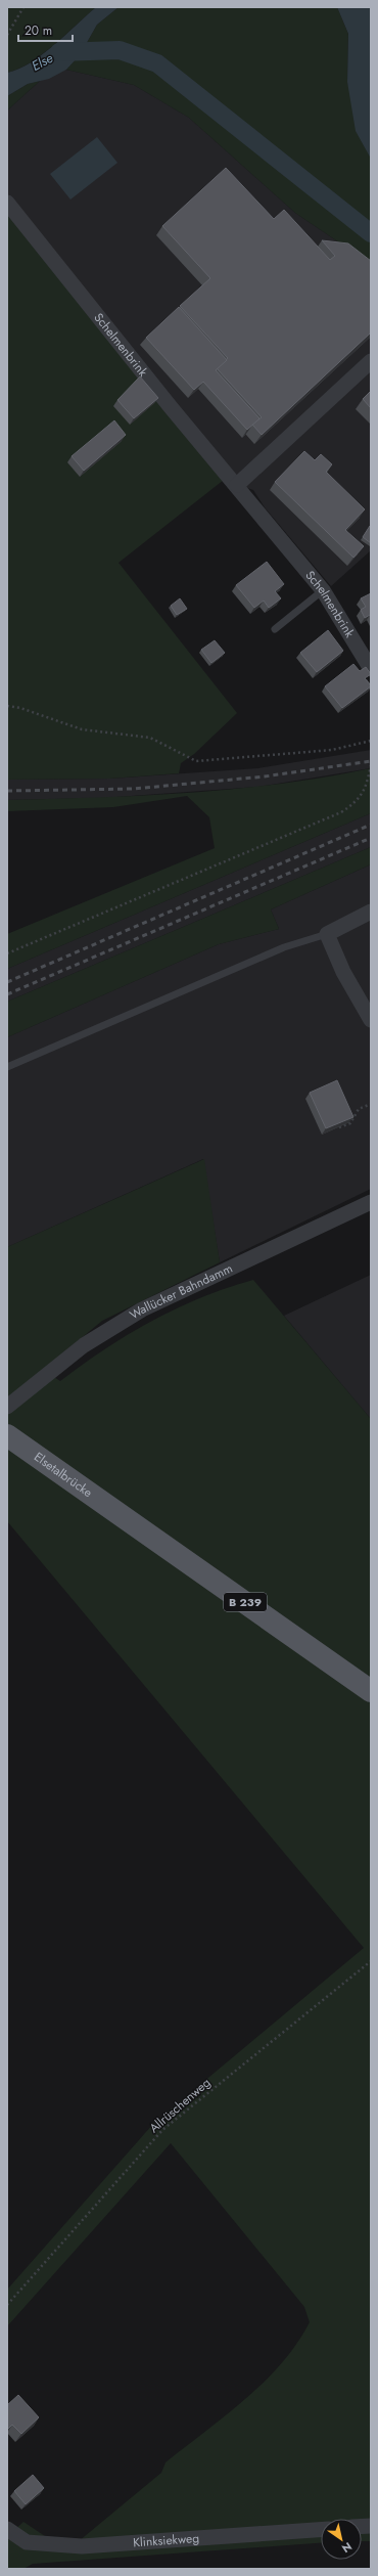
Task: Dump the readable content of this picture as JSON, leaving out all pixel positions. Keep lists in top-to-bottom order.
{
  "streets": {
    "main road": ["Elsetalbrücke", "B 239"],
    "street": ["Schelmenbrink", "Wallücker Bahndamm", "Klinksiekweg"],
    "path": ["Allrüschenweg"]
  },
  "water": ["Else"],
  "scale_bar": "20 m",
  "north": "bottom right"
}
